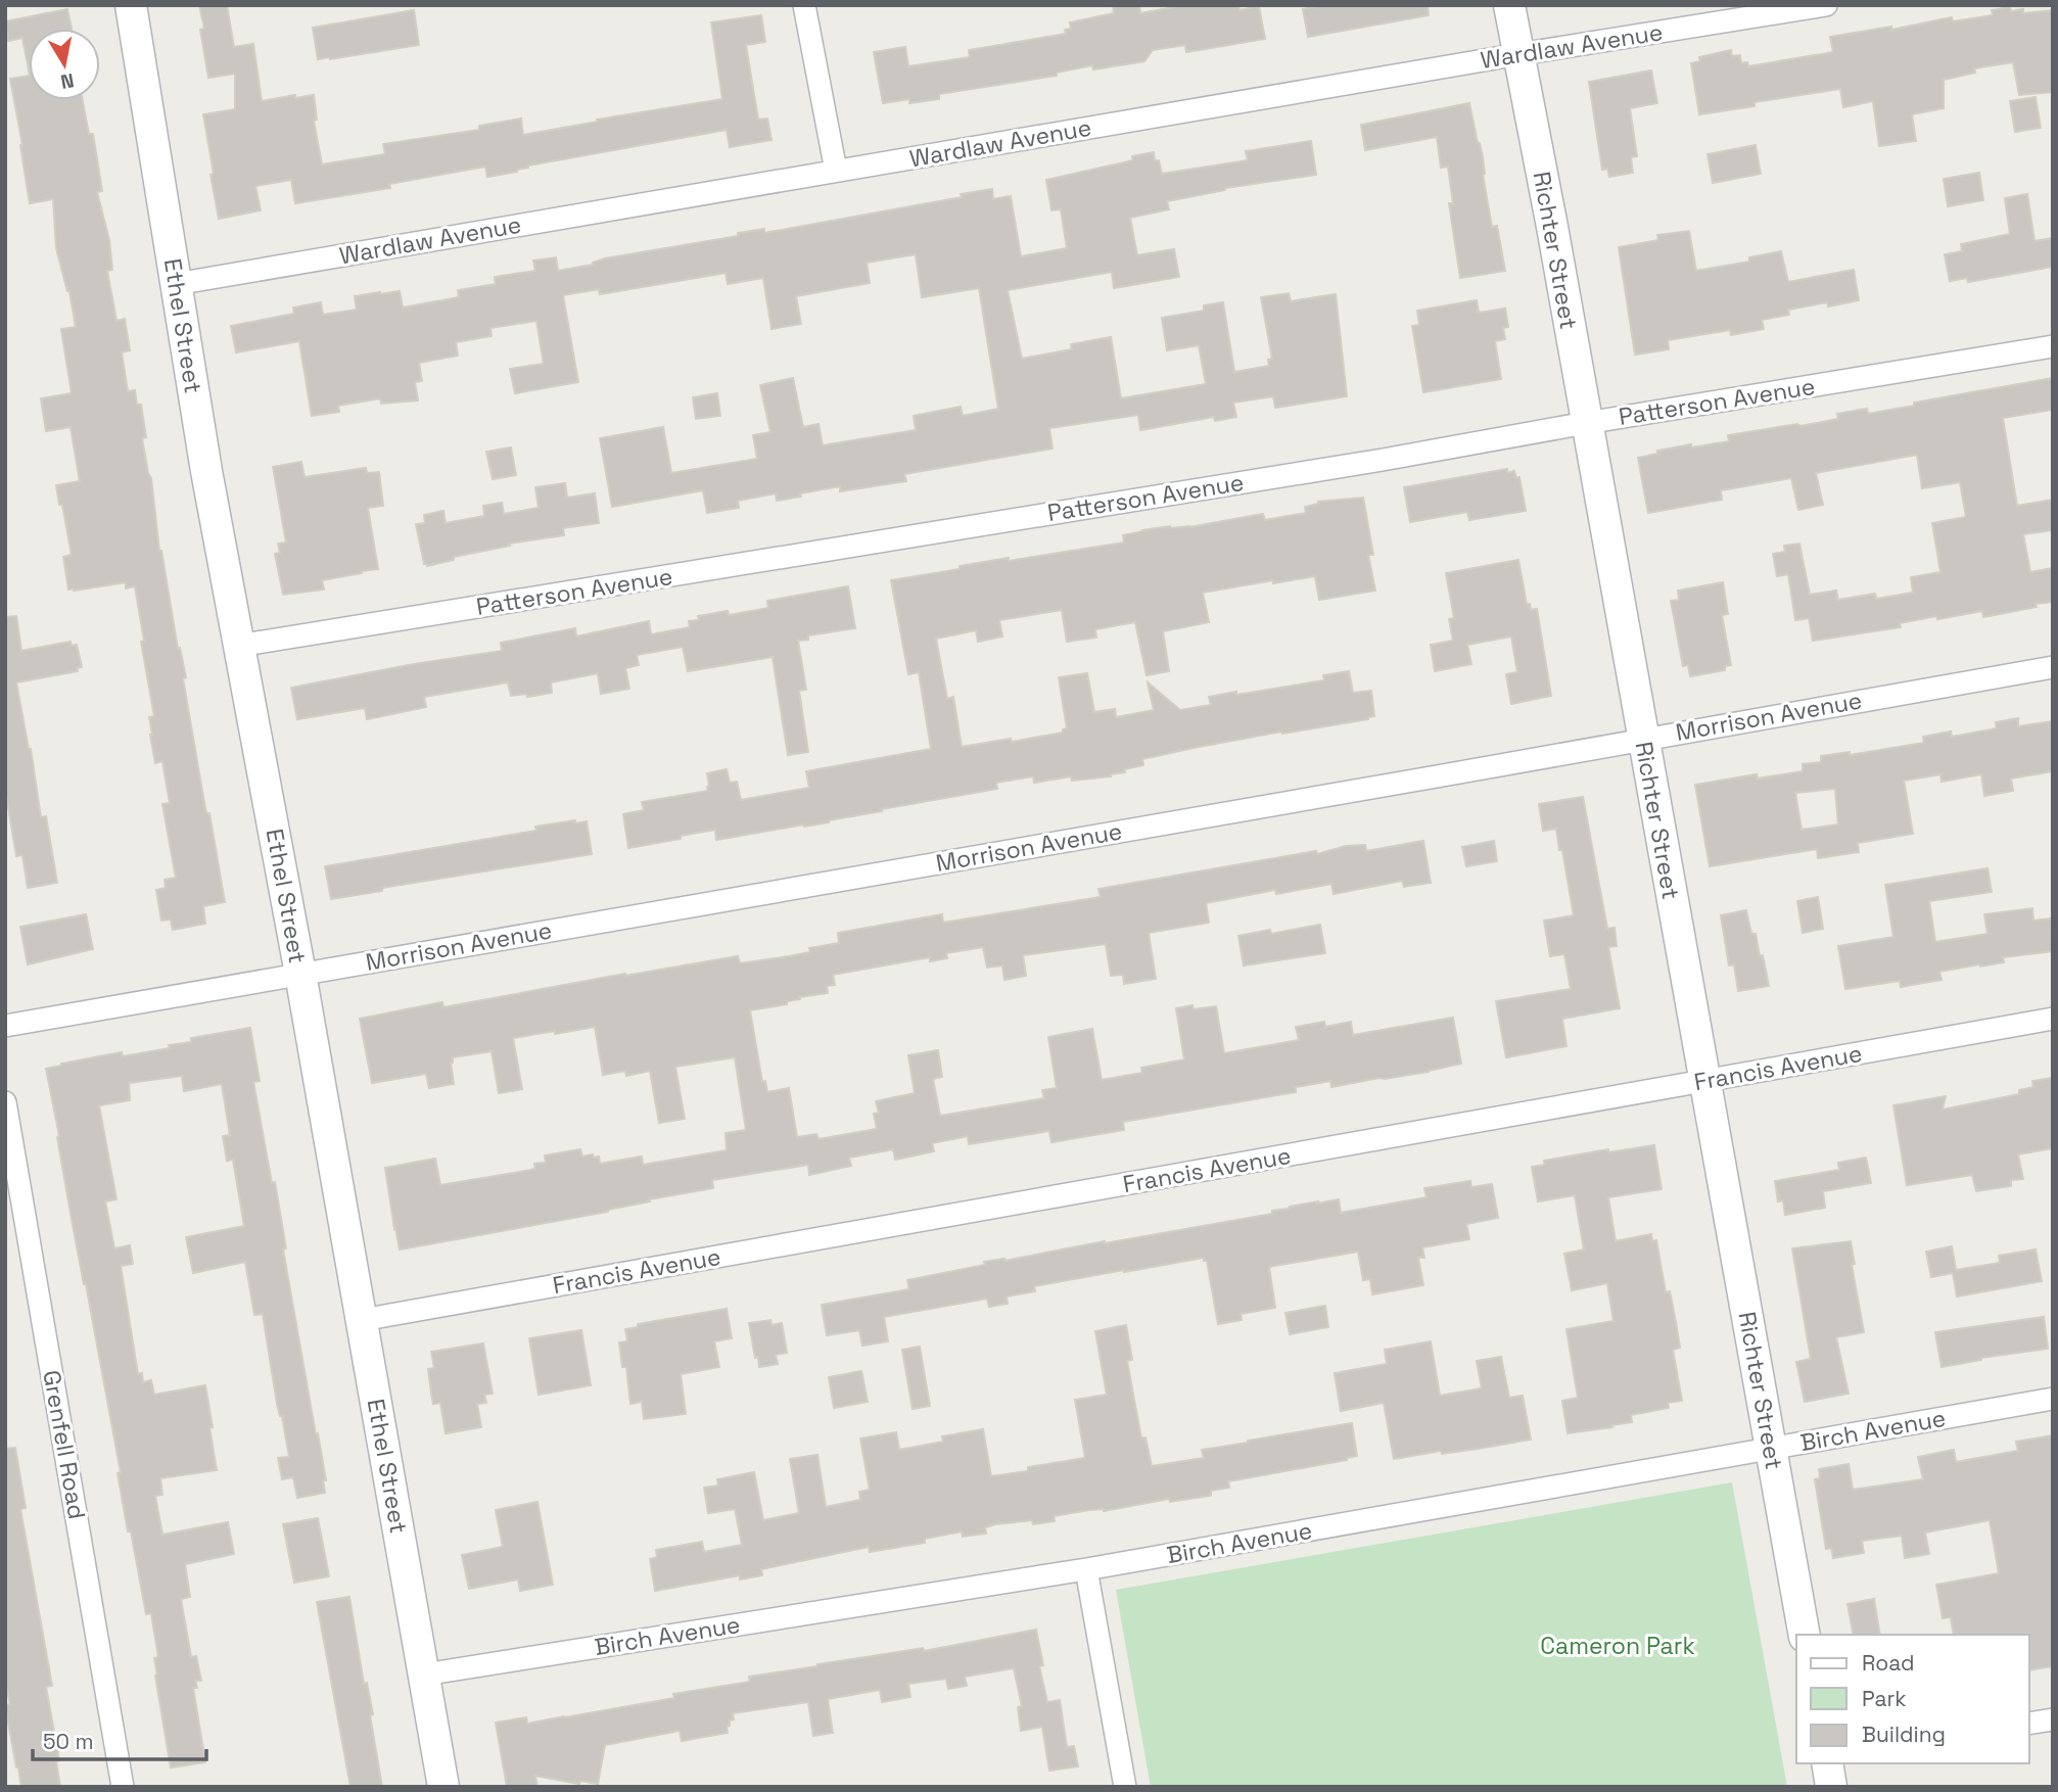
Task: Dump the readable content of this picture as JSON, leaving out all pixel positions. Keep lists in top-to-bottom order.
{
  "streets": {
    "street": [
      "Wardlaw Avenue",
      "Richter Street",
      "Ethel Street",
      "Patterson Avenue",
      "Morrison Avenue",
      "Francis Avenue",
      "Birch Avenue",
      "Grenfell Road"
    ]
  },
  "crossings": [
    ["Wardlaw Avenue", "Richter Street"],
    ["Wardlaw Avenue", "Ethel Street"],
    ["Richter Street", "Patterson Avenue"],
    ["Richter Street", "Morrison Avenue"],
    ["Richter Street", "Francis Avenue"],
    ["Richter Street", "Birch Avenue"],
    ["Ethel Street", "Patterson Avenue"],
    ["Ethel Street", "Morrison Avenue"],
    ["Ethel Street", "Francis Avenue"],
    ["Ethel Street", "Birch Avenue"]
  ],
  "parks": ["Cameron Park"],
  "legend": ["Road", "Park", "Building"],
  "scale_bar": "50 m",
  "north": "bottom"
}
